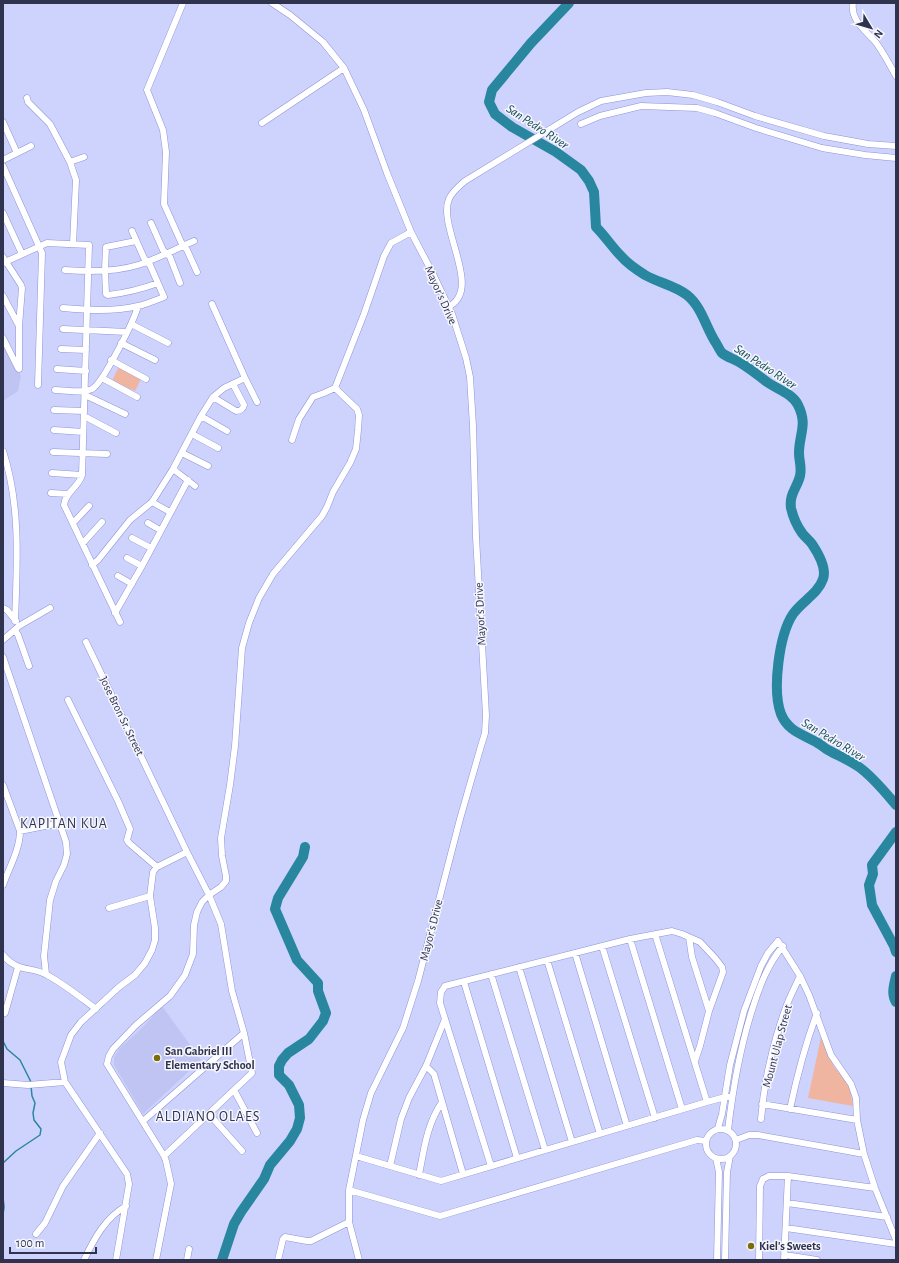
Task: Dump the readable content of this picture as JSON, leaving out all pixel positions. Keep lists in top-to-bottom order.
{
  "streets": {
    "street": ["Mayor's Drive", "Jose Bron Sr. Street", "Mount Ulap Street"]
  },
  "districts": ["KAPITAN KUA", "ALDIANO OLAES"],
  "water": ["San Pedro River"],
  "places": ["San Gabriel III Elementary School", "Kiel's Sweets"],
  "scale_bar": "100 m",
  "north": "bottom right"
}
